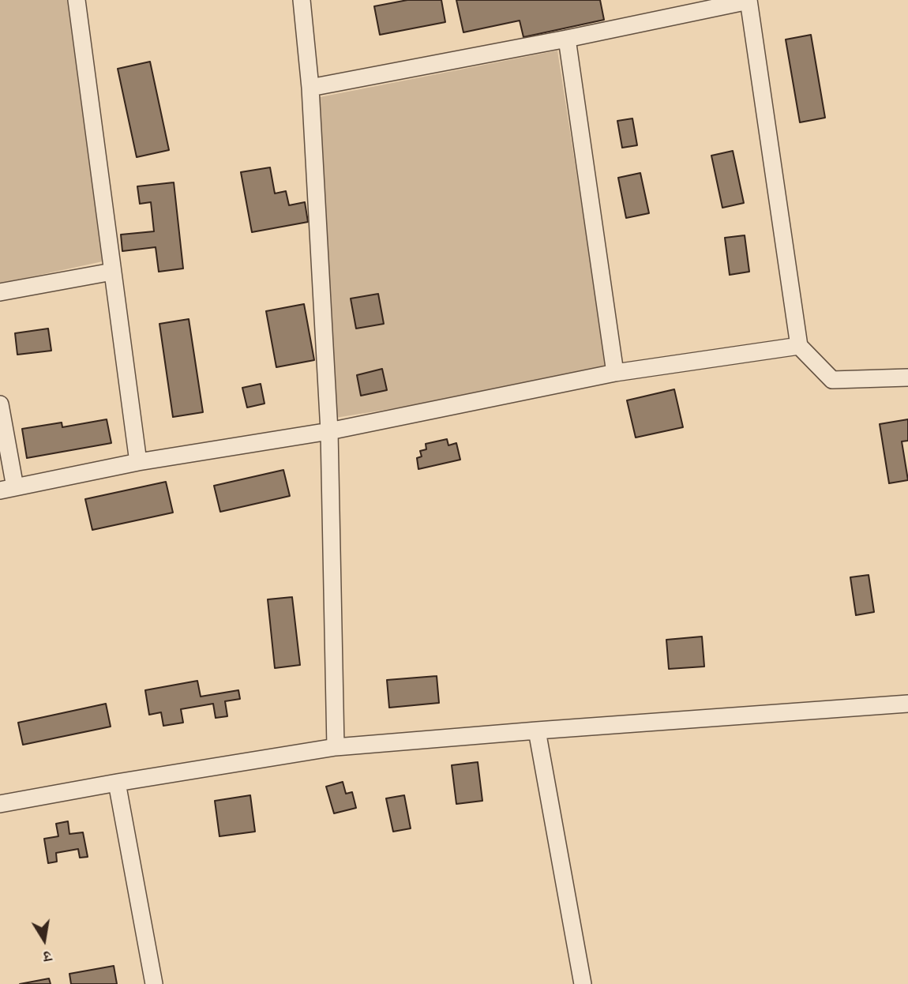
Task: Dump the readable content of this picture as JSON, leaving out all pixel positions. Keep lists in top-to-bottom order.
{
  "north": "bottom"
}
